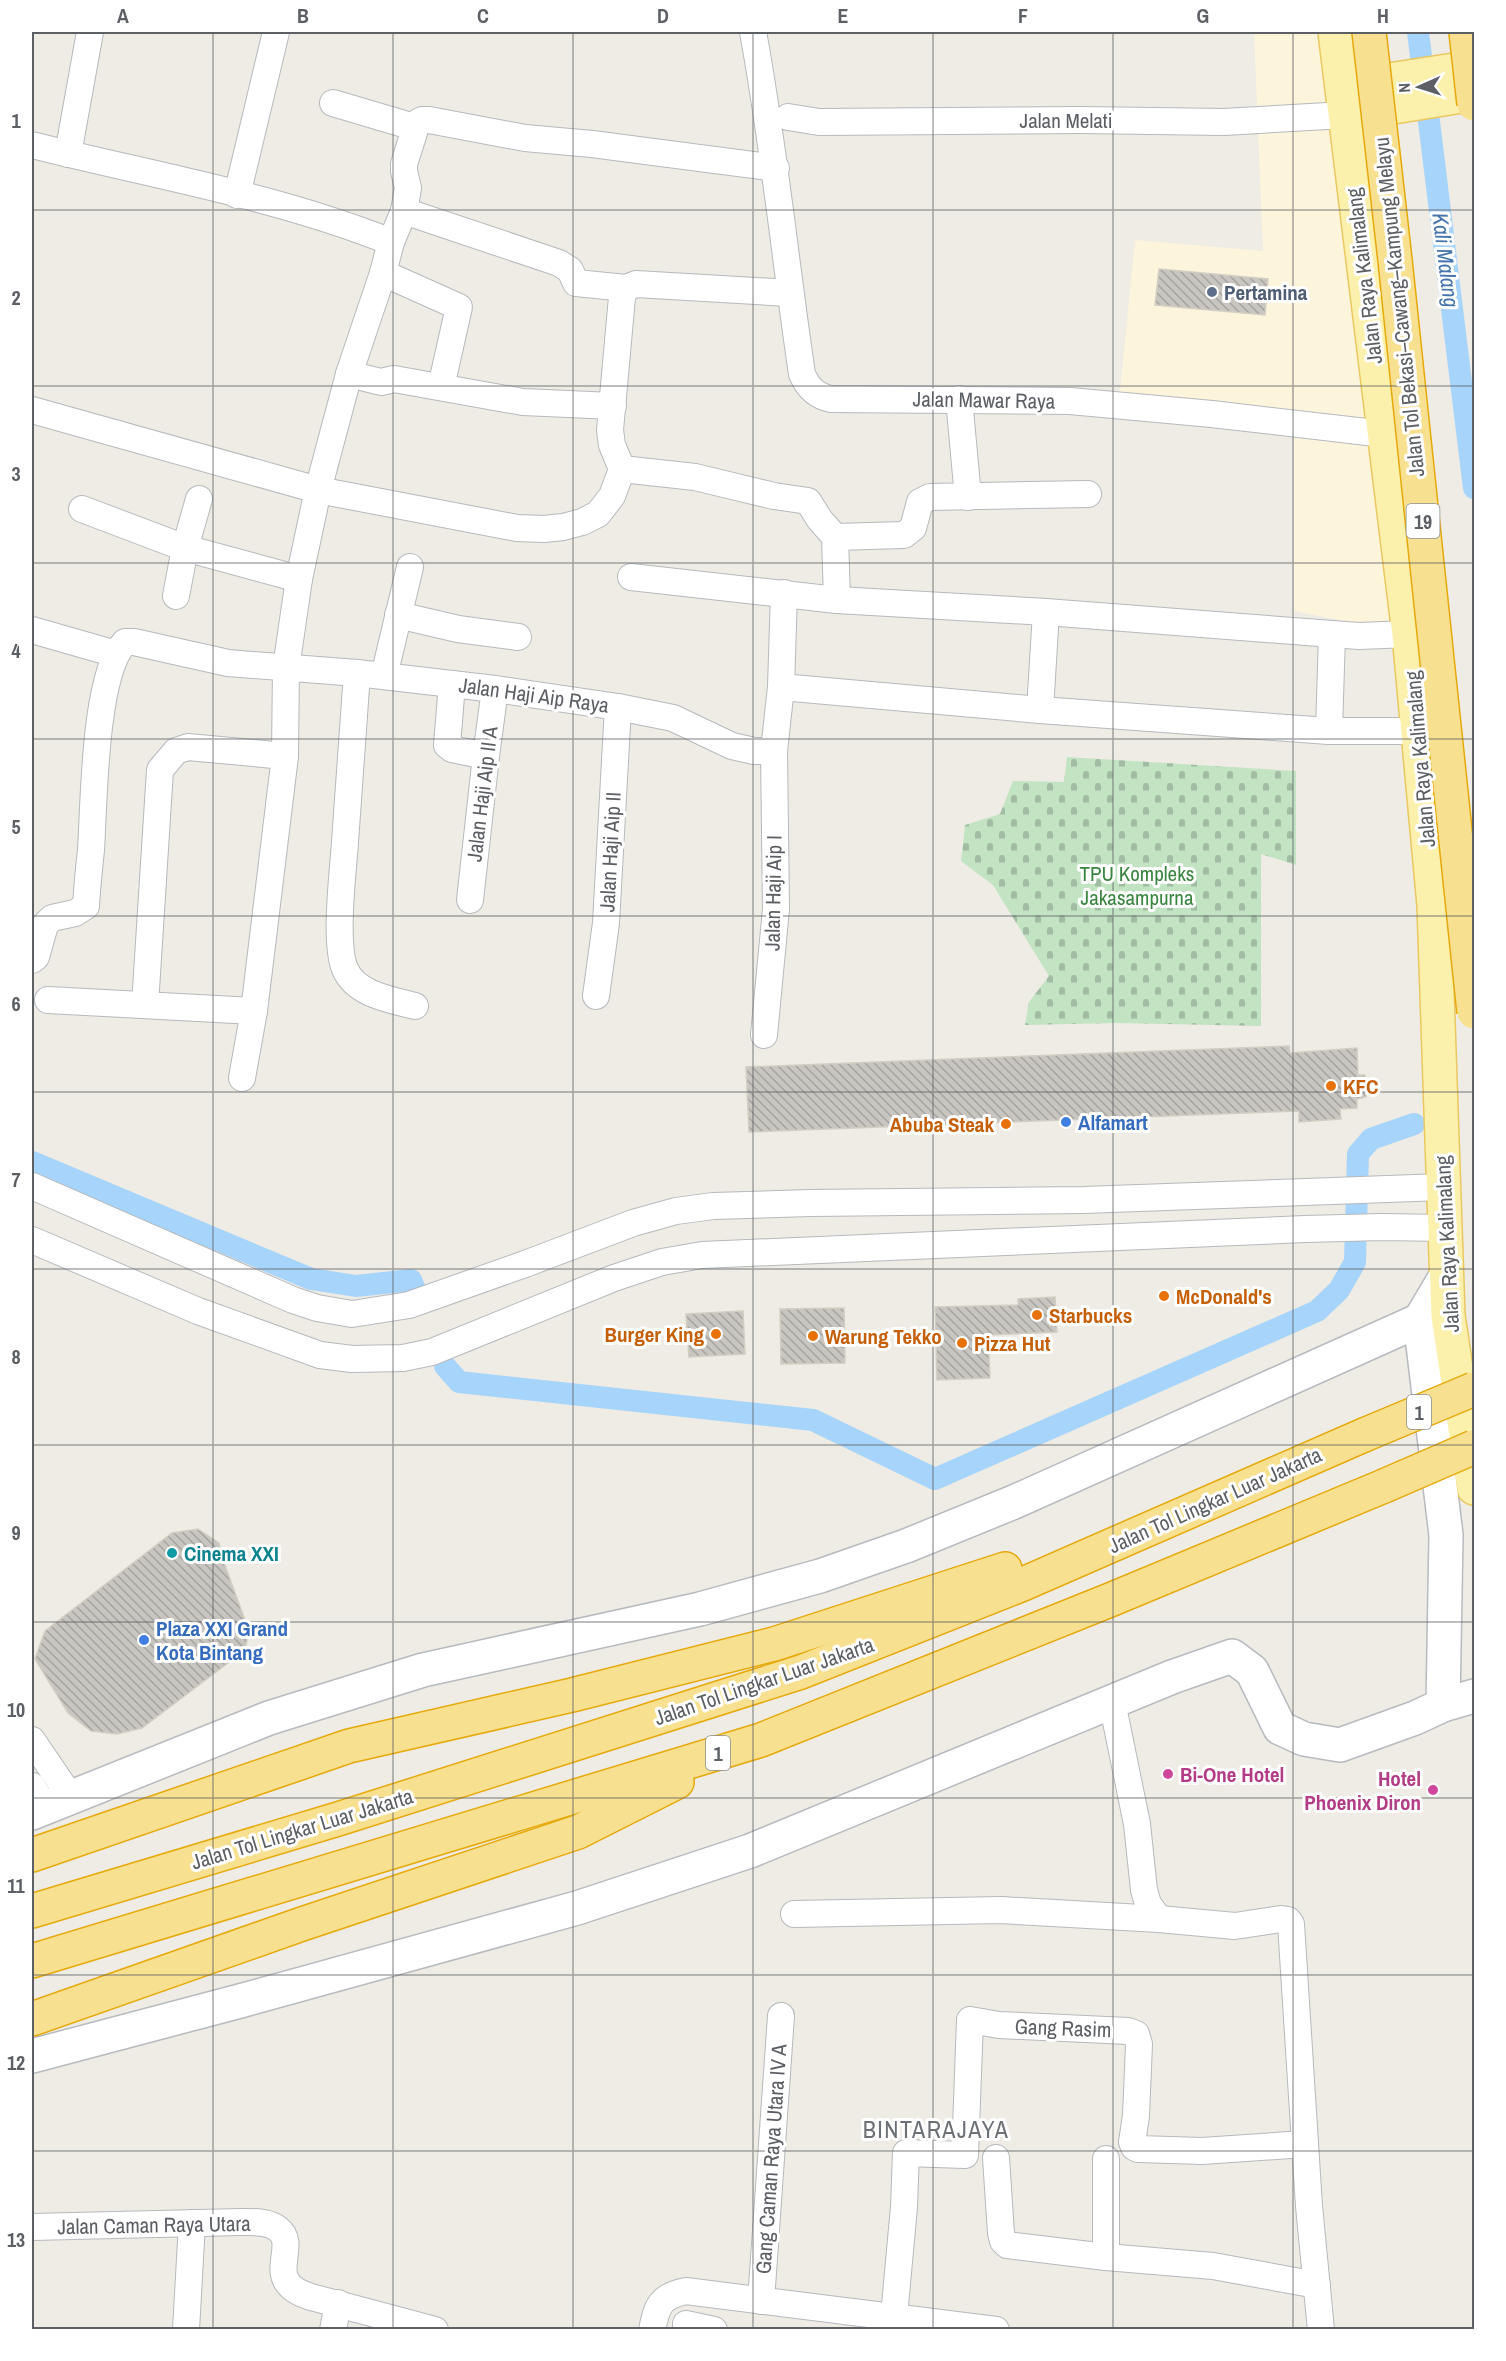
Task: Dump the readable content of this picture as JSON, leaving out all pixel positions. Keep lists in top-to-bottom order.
{
  "streets": {
    "highway": [
      "Jalan Tol Bekasi–Cawang–Kampung Melayu",
      "19",
      "1",
      "Jalan Tol Lingkar Luar Jakarta"
    ],
    "main road": ["Jalan Raya Kalimalang"],
    "street": [
      "Jalan Melati",
      "Jalan Mawar Raya",
      "Jalan Haji Aip Raya",
      "Jalan Haji Aip II A",
      "Jalan Haji Aip II",
      "Jalan Haji Aip I",
      "Gang Rasim",
      "Gang Caman Raya Utara IV A",
      "Jalan Caman Raya Utara"
    ]
  },
  "crossings": [
    ["Jalan Melati", "Jalan Raya Kalimalang"],
    ["Jalan Raya Kalimalang", "Jalan Mawar Raya"],
    ["Jalan Haji Aip Raya", "Jalan Haji Aip II A"],
    ["Jalan Haji Aip Raya", "Jalan Haji Aip II"],
    ["Jalan Haji Aip Raya", "Jalan Haji Aip I"]
  ],
  "districts": ["BINTARAJAYA"],
  "water": ["Kali Malang"],
  "parks": ["TPU Kompleks Jakasampurna"],
  "places": [
    "Pertamina",
    "KFC",
    "Alfamart",
    "Abuba Steak",
    "McDonald's",
    "Starbucks",
    "Burger King",
    "Warung Tekko",
    "Pizza Hut",
    "Cinema XXI",
    "Plaza XXI Grand Kota Bintang",
    "Bi-One Hotel",
    "Hotel Phoenix Diron"
  ],
  "north": "left",
  "grid": {
    "columns": [
      "A",
      "B",
      "C",
      "D",
      "E",
      "F",
      "G",
      "H"
    ],
    "rows": [
      "1",
      "2",
      "3",
      "4",
      "5",
      "6",
      "7",
      "8",
      "9",
      "10",
      "11",
      "12",
      "13"
    ]
  }
}
